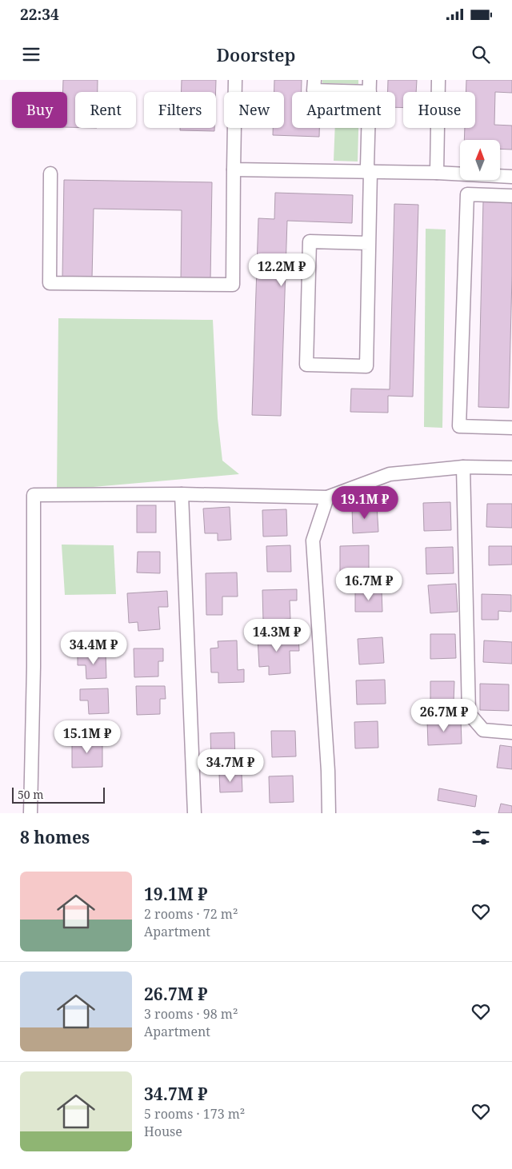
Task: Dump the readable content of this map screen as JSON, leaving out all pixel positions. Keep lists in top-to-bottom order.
{
  "scale_bar": "50 m",
  "north": "top",
  "page": {
    "status": "22:34",
    "header": "Doorstep",
    "chip": [
      "Buy",
      "Rent",
      "Filters",
      "New",
      "Apartment",
      "House"
    ],
    "price": [
      "12.2M ₽",
      "19.1M ₽",
      "16.7M ₽",
      "14.3M ₽",
      "34.4M ₽",
      "26.7M ₽",
      "15.1M ₽",
      "34.7M ₽"
    ],
    "scale": "50 m",
    "heading": "8 homes",
    "list": [
      {
        "name": "19.1M ₽",
        "note": "2 rooms · 72 m² · Apartment"
      },
      {
        "name": "26.7M ₽",
        "note": "3 rooms · 98 m² · Apartment"
      },
      {
        "name": "34.7M ₽",
        "note": "5 rooms · 173 m² · House"
      }
    ]
  }
}
